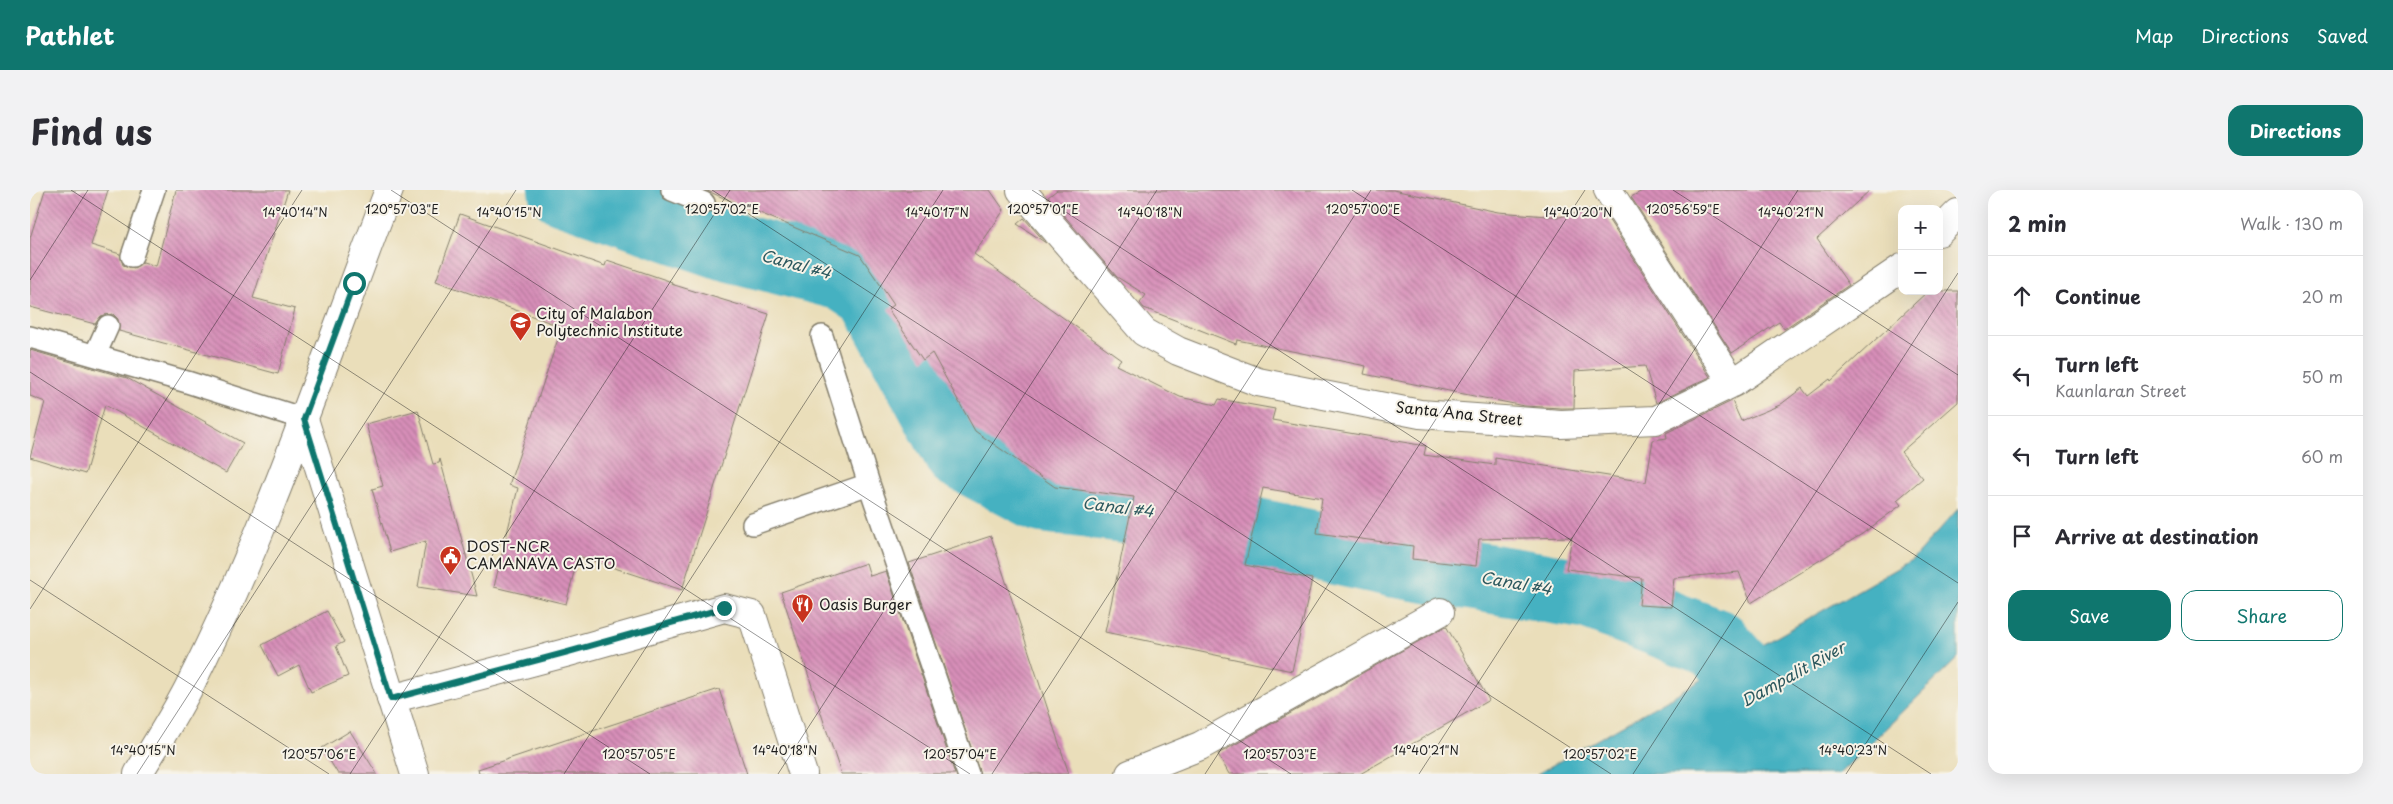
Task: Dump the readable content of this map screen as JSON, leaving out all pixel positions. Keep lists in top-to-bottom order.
{
  "streets": {
    "street": ["Santa Ana Street"]
  },
  "water": ["Canal #4", "Dampalit River"],
  "places": {
    "school or university": ["City of Malabon Polytechnic Institute"],
    "public building": ["DOST-NCR CAMANAVA CASTO"],
    "restaurant": ["Oasis Burger"]
  },
  "page": {
    "header": "Pathlet",
    "nav": ["Map", "Directions", "Saved"],
    "title": "Find us",
    "buttons": [
      "Directions",
      ["Save", "Share"]
    ],
    "heading": ["2 min", "Walk · 130 m"],
    "map_buttons": ["+", "−"],
    "list": [
      ["Continue", "20 m"],
      ["Turn left", "Kaunlaran Street", "50 m"],
      ["Turn left", "60 m"],
      "Arrive at destination"
    ]
  },
  "coordinates": [
    "120°57'02\"E",
    "120°57'01\"E",
    "120°57'00\"E",
    "120°57'03\"E",
    "120°56'59\"E",
    "14°40'14\"N",
    "14°40'15\"N",
    "14°40'17\"N",
    "14°40'18\"N",
    "14°40'20\"N",
    "14°40'21\"N",
    "14°40'23\"N",
    "120°57'06\"E",
    "120°57'05\"E",
    "120°57'04\"E"
  ]
}
